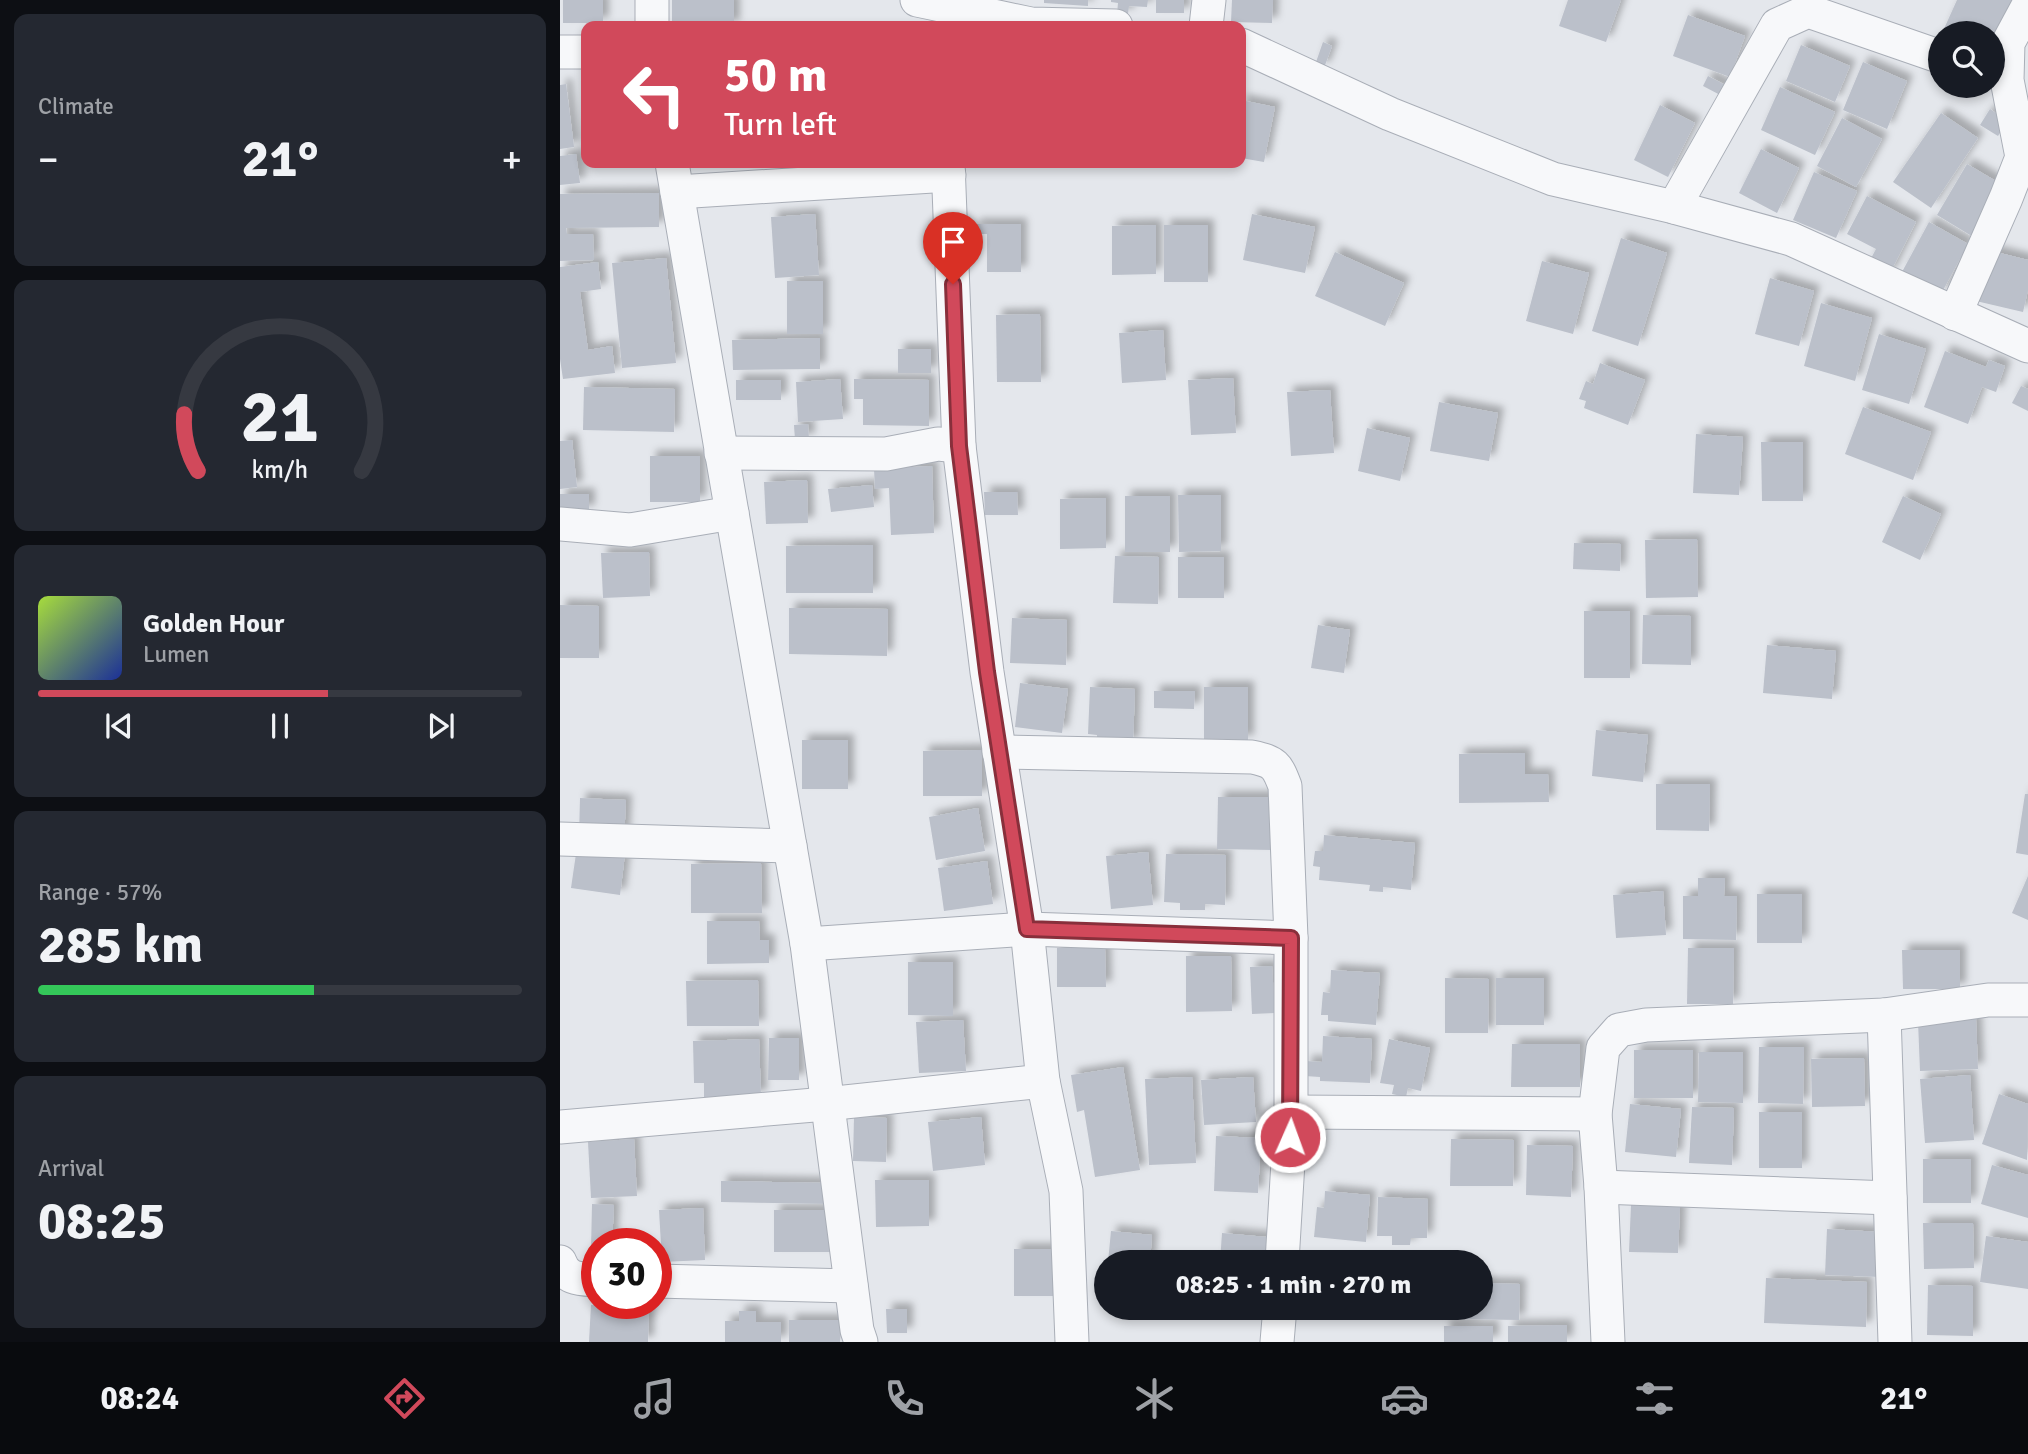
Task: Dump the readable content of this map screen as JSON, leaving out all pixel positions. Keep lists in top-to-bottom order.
{
  "page": {
    "tile": [
      "Climate",
      ["Range · 57%", "285 km"],
      ["Arrival", "08:25"]
    ],
    "turn": ["50 m", "Turn left"],
    "heat": ["−", "21°", "+"],
    "song": ["Golden Hour", "Lumen"],
    "limit": "30",
    "trip": "08:25 · 1 min · 270 m",
    "tabs": ["08:24", "21°"],
    "gauge": ["21", "km/h"]
  }
}
